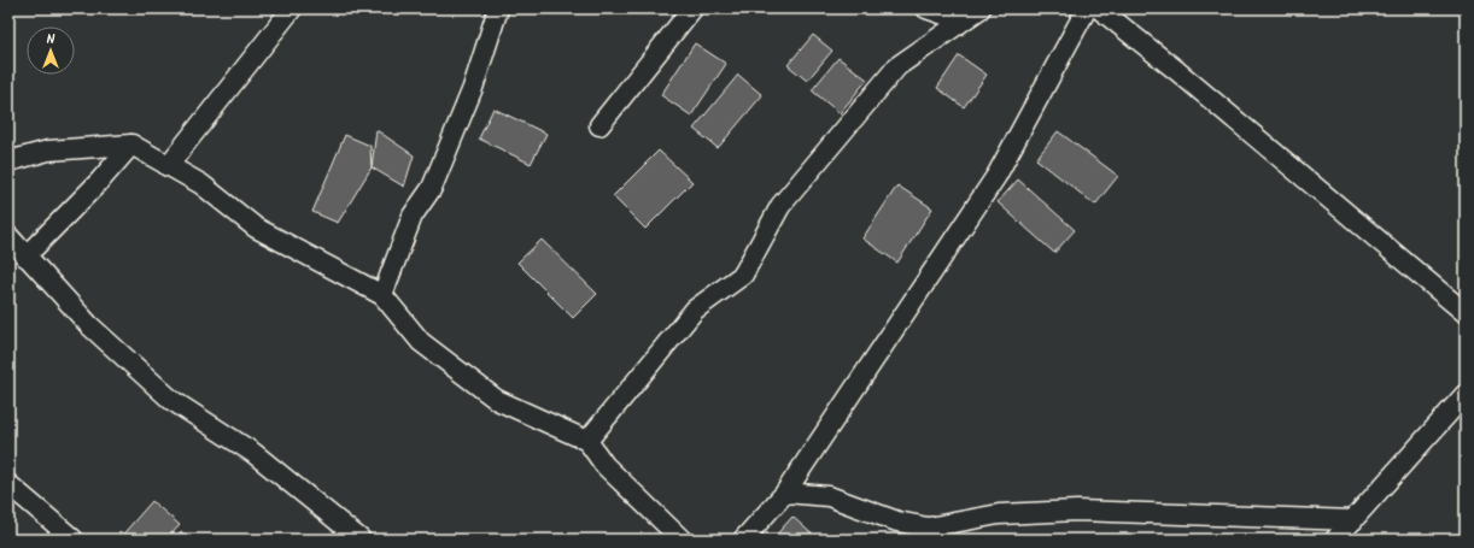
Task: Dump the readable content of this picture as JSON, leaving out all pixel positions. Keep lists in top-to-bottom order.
{
  "north": "top"
}
